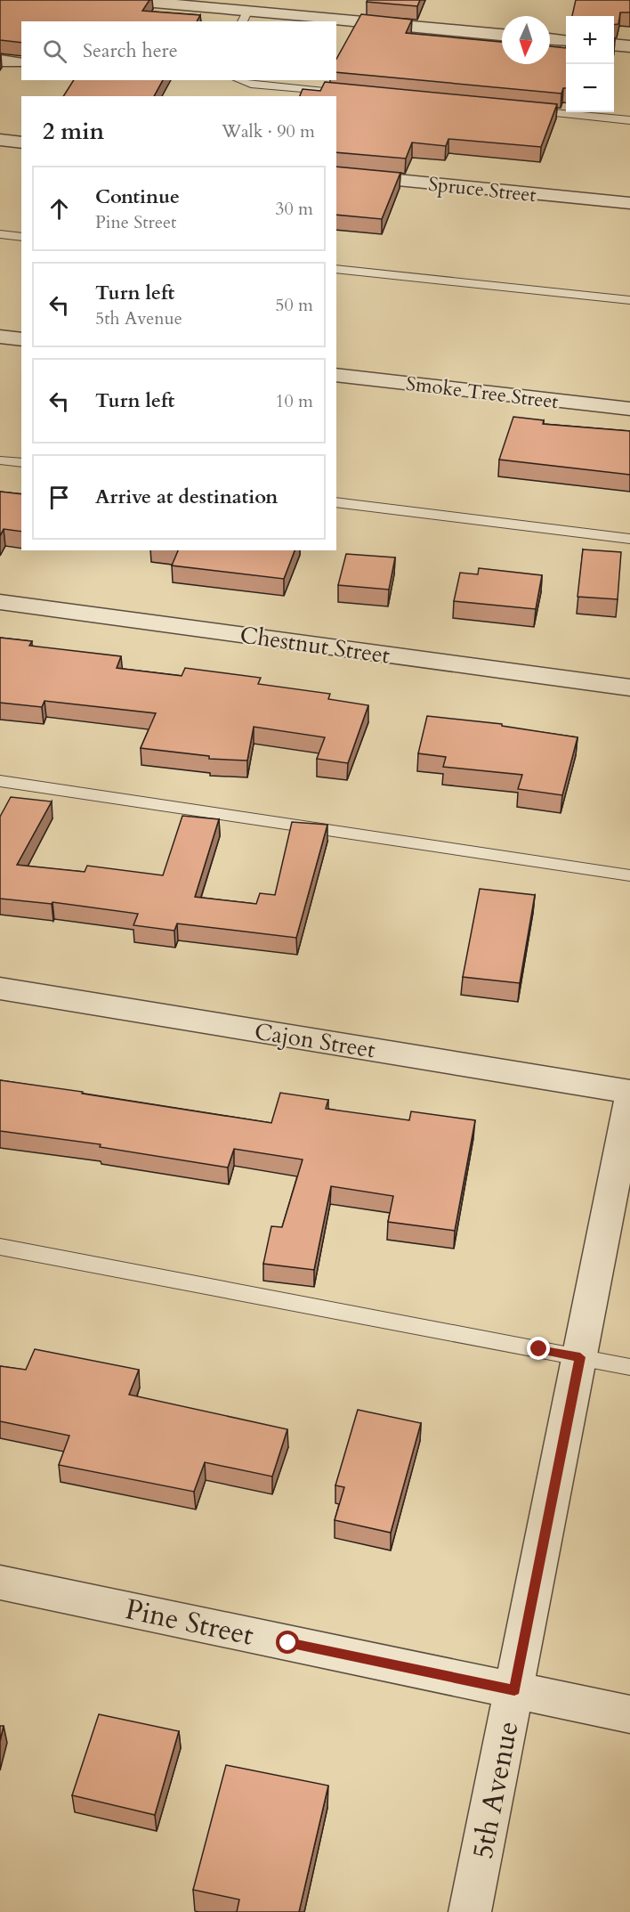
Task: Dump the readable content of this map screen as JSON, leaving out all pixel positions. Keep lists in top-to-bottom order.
{
  "streets": {
    "street": [
      "Spruce Street",
      "Smoke Tree Street",
      "Chestnut Street",
      "Cajon Street",
      "Pine Street",
      "5th Avenue"
    ]
  },
  "crossings": [
    ["Pine Street", "5th Avenue"]
  ],
  "north": "bottom",
  "page": {
    "map_buttons": ["+", "−"],
    "search": "Search here",
    "heading": ["2 min", "Walk · 90 m"],
    "list": [
      ["Continue", "Pine Street", "30 m"],
      ["Turn left", "5th Avenue", "50 m"],
      ["Turn left", "10 m"],
      "Arrive at destination"
    ]
  }
}
